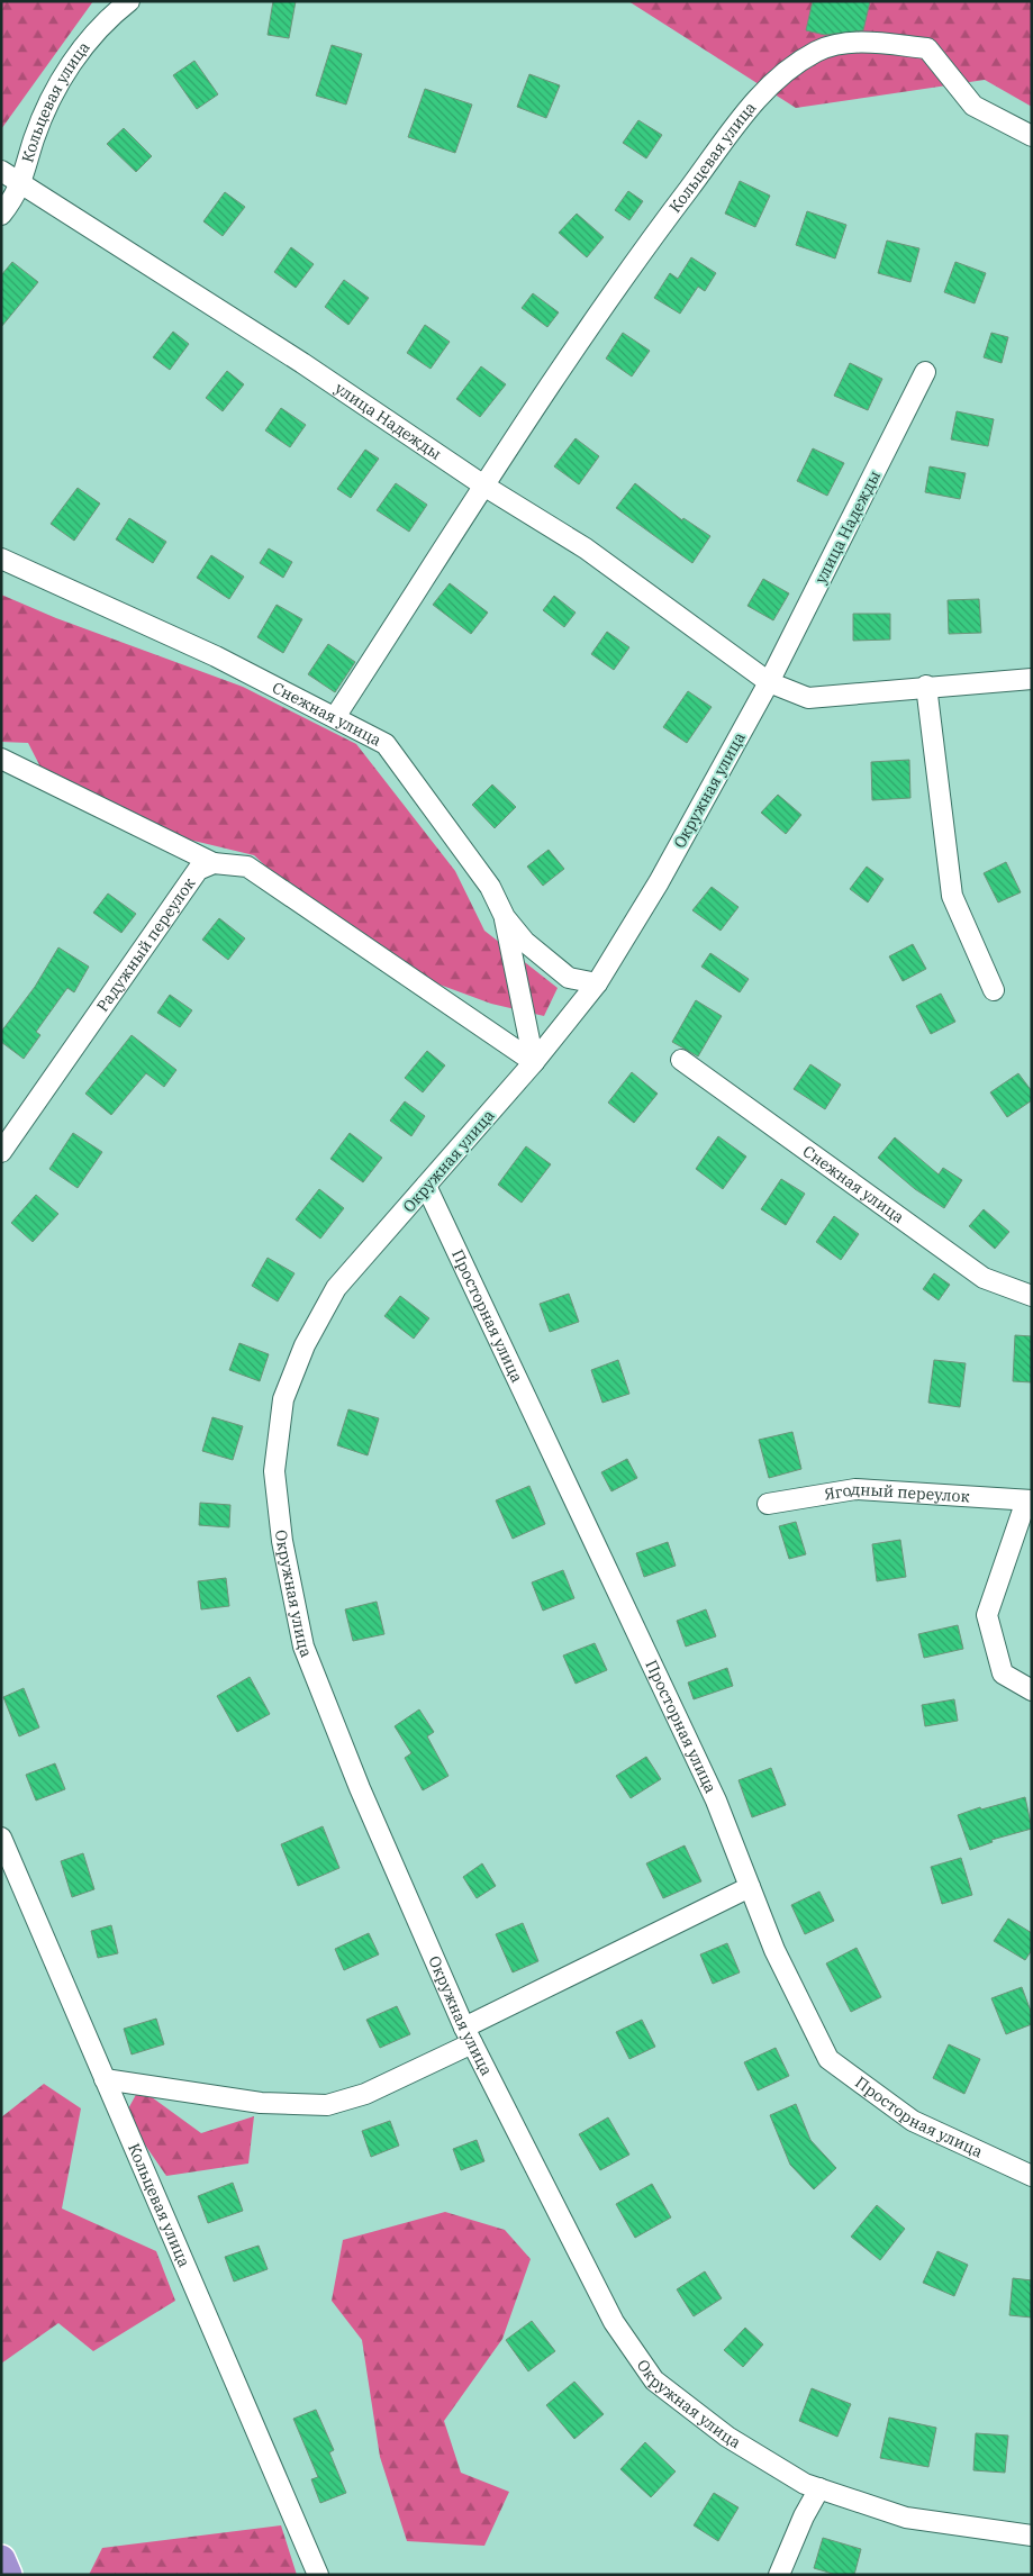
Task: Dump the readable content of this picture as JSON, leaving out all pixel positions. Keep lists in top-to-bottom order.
{
  "streets": {
    "street": [
      "Кольцевая улица",
      "улица Надежды",
      "Снежная улица",
      "Окружная улица",
      "Радужный переулок",
      "Просторная улица",
      "Ягодный переулок"
    ]
  },
  "crossings": [
    ["Кольцевая улица", "улица Надежды"],
    ["Кольцевая улица", "Снежная улица"],
    ["улица Надежды", "Окружная улица"],
    ["Снежная улица", "Окружная улица"],
    ["Окружная улица", "Просторная улица"]
  ]
}
